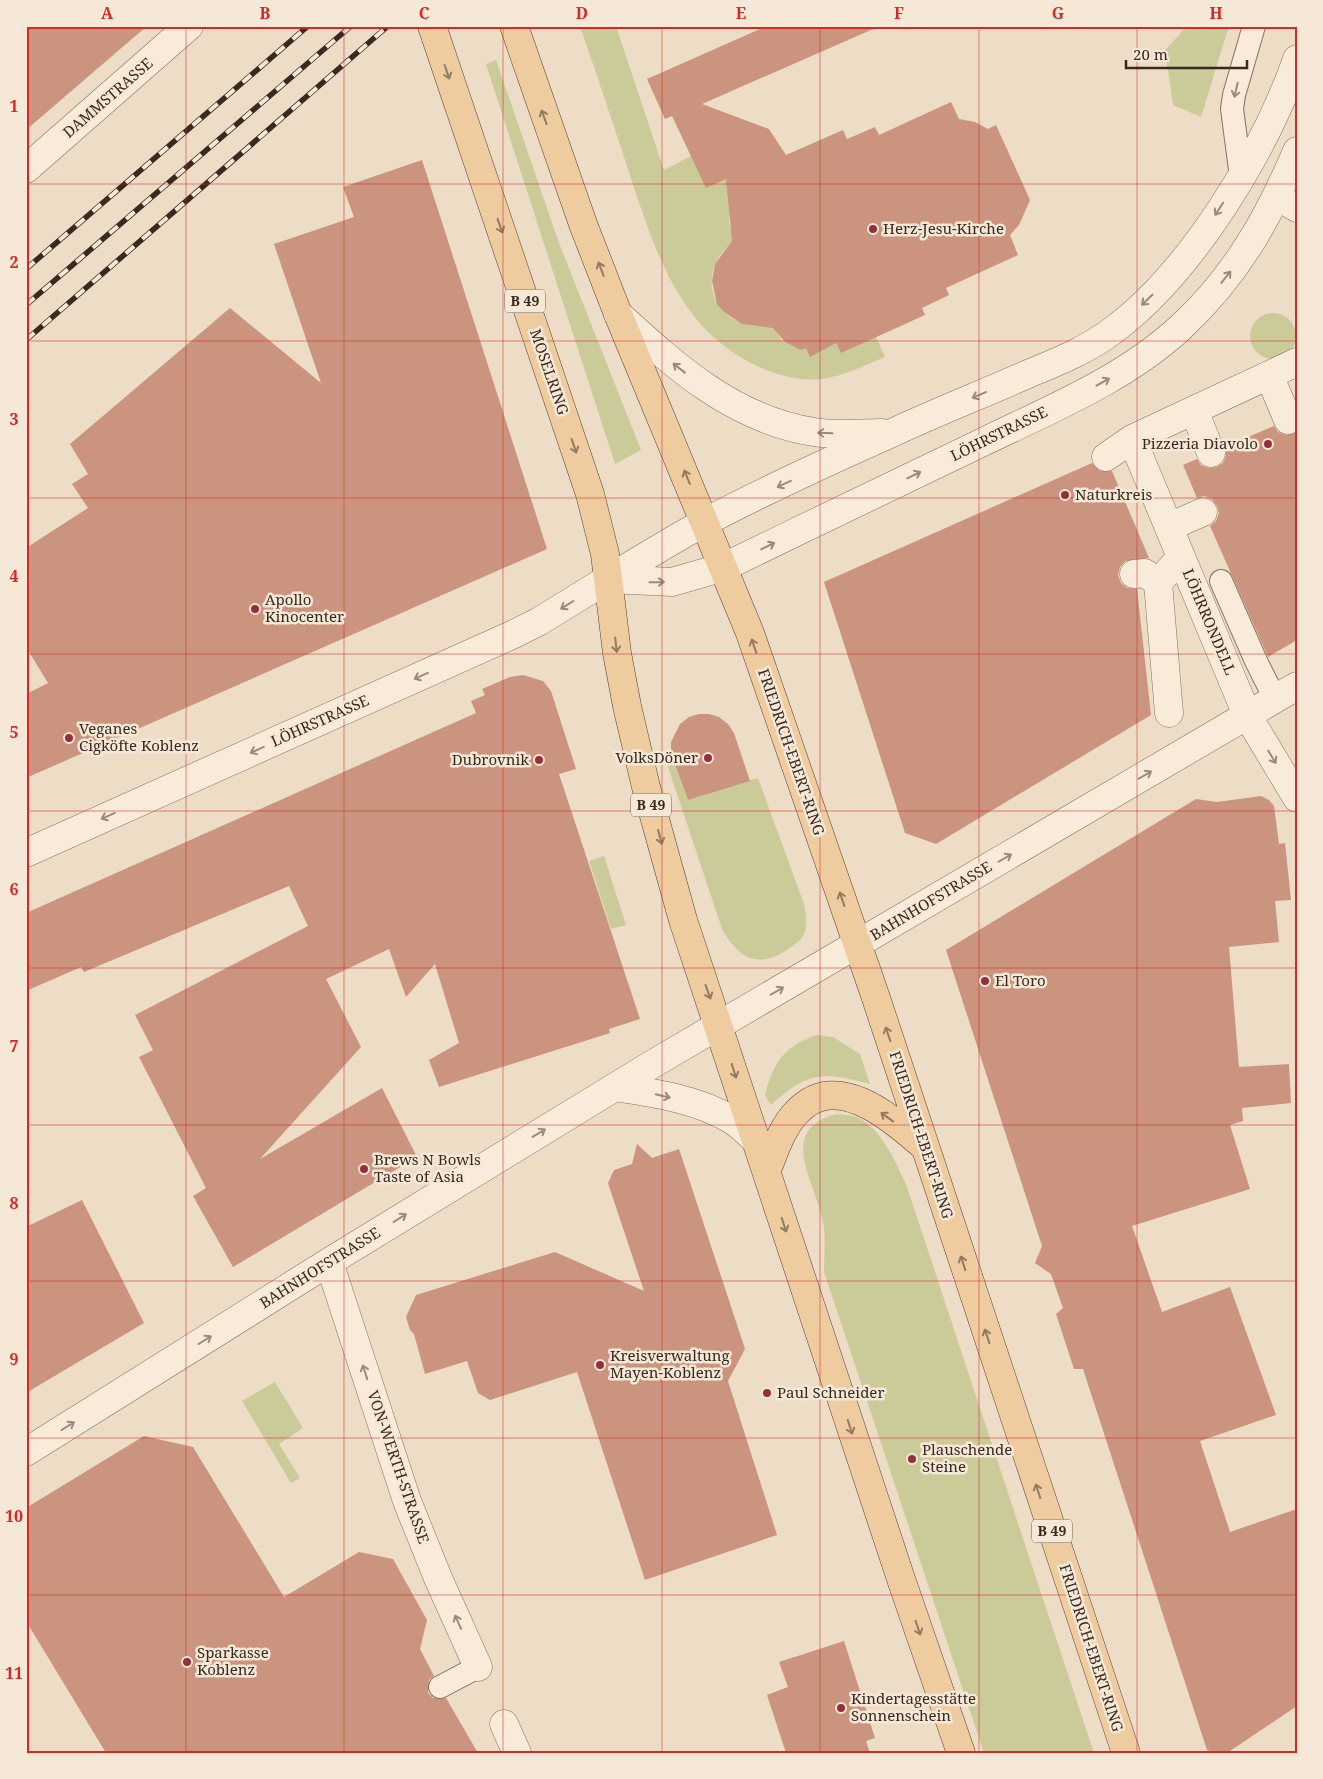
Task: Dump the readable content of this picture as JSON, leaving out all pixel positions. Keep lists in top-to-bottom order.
{
  "streets": {
    "main road": ["B 49", "MOSELRING", "FRIEDRICH-EBERT-RING"],
    "street": [
      "DAMMSTRASSE",
      "LÖHRSTRASSE",
      "LÖHRRONDELL",
      "BAHNHOFSTRASSE",
      "VON-WERTH-STRASSE"
    ]
  },
  "crossings": [
    ["B 49", "MOSELRING"],
    ["B 49", "LÖHRSTRASSE"],
    ["B 49", "FRIEDRICH-EBERT-RING"],
    ["B 49", "BAHNHOFSTRASSE"],
    ["MOSELRING", "LÖHRSTRASSE"],
    ["LÖHRSTRASSE", "FRIEDRICH-EBERT-RING"],
    ["LÖHRRONDELL", "BAHNHOFSTRASSE"],
    ["FRIEDRICH-EBERT-RING", "BAHNHOFSTRASSE"],
    ["BAHNHOFSTRASSE", "VON-WERTH-STRASSE"]
  ],
  "one_way": ["BAHNHOFSTRASSE", "VON-WERTH-STRASSE"],
  "places": [
    "Herz-Jesu-Kirche",
    "Pizzeria Diavolo",
    "Naturkreis",
    "Apollo Kinocenter",
    "Veganes Cigköfte Koblenz",
    "VolksDöner",
    "Dubrovnik",
    "El Toro",
    "Brews N Bowls Taste of Asia",
    "Kreisverwaltung Mayen-Koblenz",
    "Paul Schneider",
    "Plauschende Steine",
    "Sparkasse Koblenz",
    "Kindertagesstätte Sonnenschein"
  ],
  "scale_bar": "20 m",
  "grid": {
    "columns": [
      "A",
      "B",
      "C",
      "D",
      "E",
      "F",
      "G",
      "H"
    ],
    "rows": [
      "1",
      "2",
      "3",
      "4",
      "5",
      "6",
      "7",
      "8",
      "9",
      "10",
      "11"
    ]
  }
}
